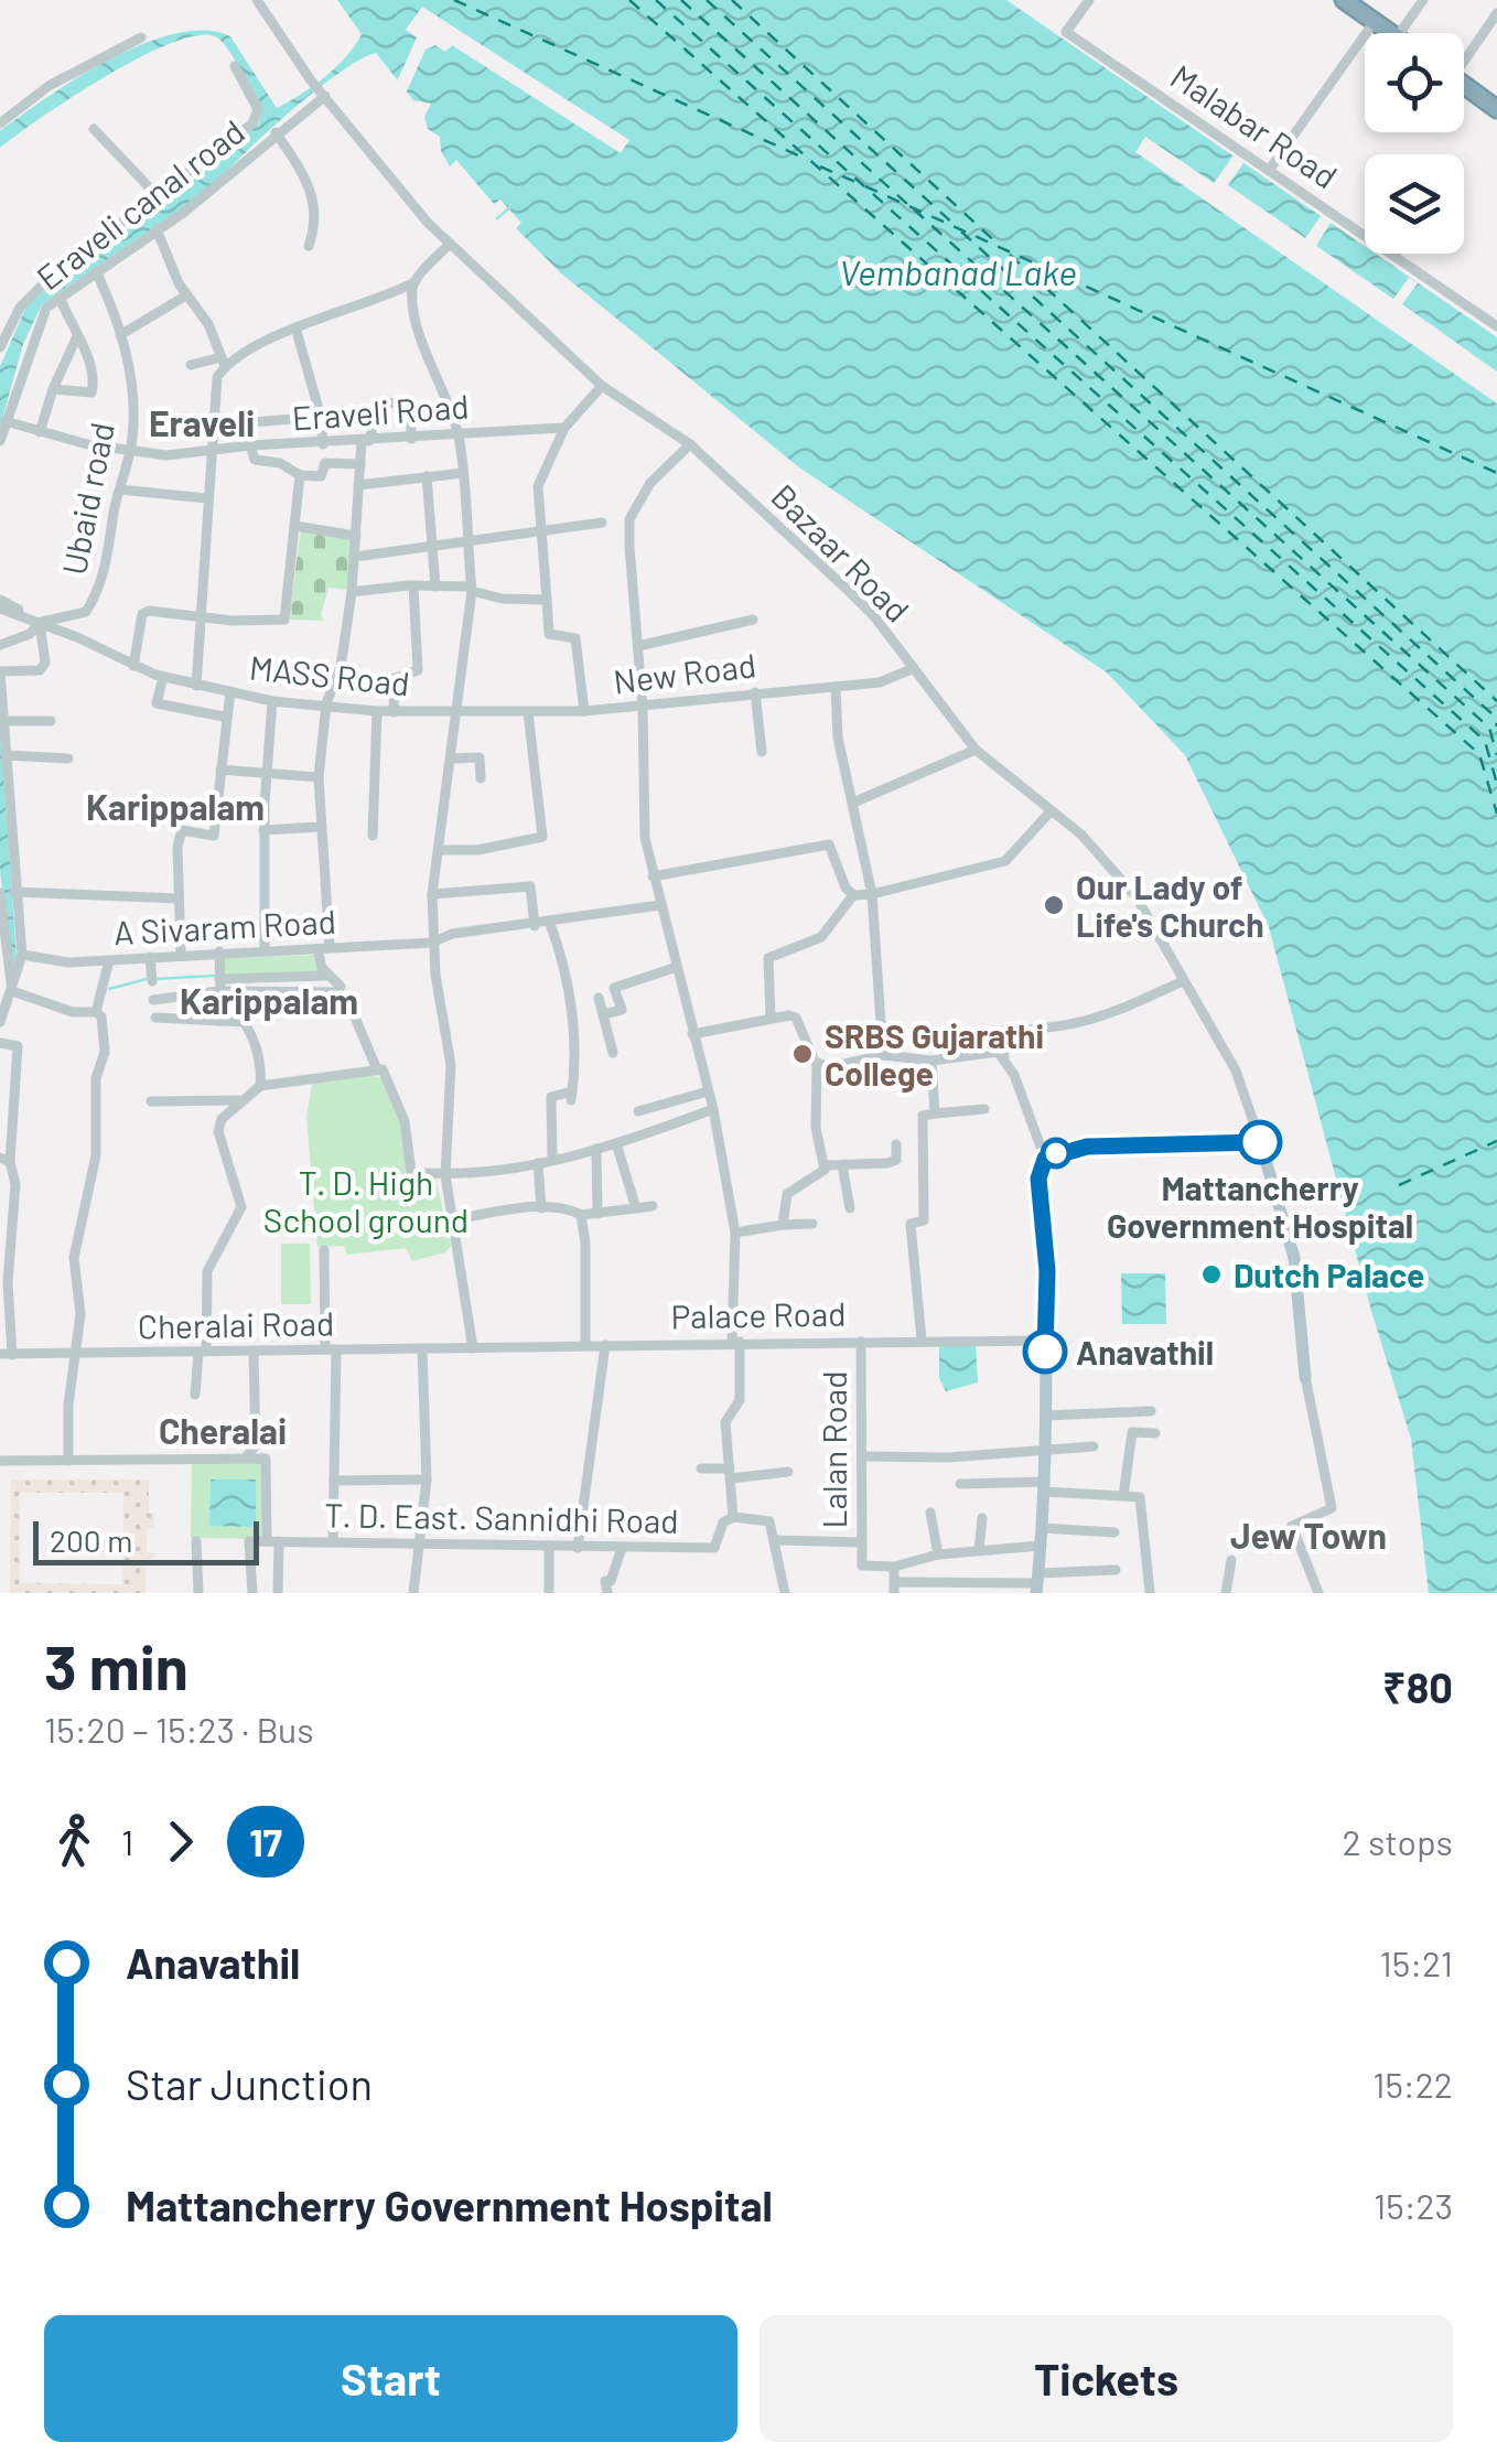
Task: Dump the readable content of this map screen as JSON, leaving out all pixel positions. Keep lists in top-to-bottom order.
{
  "streets": {
    "street": [
      "Malabar Road",
      "Eraveli canal road",
      "Eraveli Road",
      "Ubaid road",
      "Bazaar Road",
      "New Road",
      "MASS Road",
      "A Sivaram Road",
      "Palace Road",
      "Cheralai Road",
      "Lalan Road",
      "T. D. East. Sannidhi Road"
    ]
  },
  "crossings": [
    ["Eraveli canal road", "Eraveli Road"],
    ["Eraveli canal road", "Ubaid road"],
    ["Eraveli canal road", "Bazaar Road"],
    ["Eraveli Road", "Ubaid road"],
    ["Ubaid road", "MASS Road"],
    ["Bazaar Road", "New Road"],
    ["New Road", "MASS Road"],
    ["Palace Road", "Cheralai Road"],
    ["Palace Road", "Lalan Road"]
  ],
  "districts": [
    "Eraveli",
    "Karippalam",
    "Karippalam",
    "Cheralai",
    "Jew Town"
  ],
  "water": ["Vembanad Lake"],
  "parks": ["T. D. High School ground"],
  "places": [
    "Our Lady of Life's Church",
    "SRBS Gujarathi College",
    "Mattancherry Government Hospital",
    "Dutch Palace",
    "Anavathil"
  ],
  "lines": ["bus line 17"],
  "scale_bar": "200 m",
  "page": {
    "scale": "200 m",
    "heading": ["3 min", "15:20 – 15:23 · Bus", "₹80"],
    "legs": ["1", "17", "2 stops"],
    "list": [
      {
        "name": "Anavathil",
        "value": "15:21"
      },
      {
        "name": "Star Junction",
        "value": "15:22"
      },
      {
        "name": "Mattancherry Government Hospital",
        "value": "15:23"
      }
    ],
    "buttons": ["Start", "Tickets"]
  }
}
